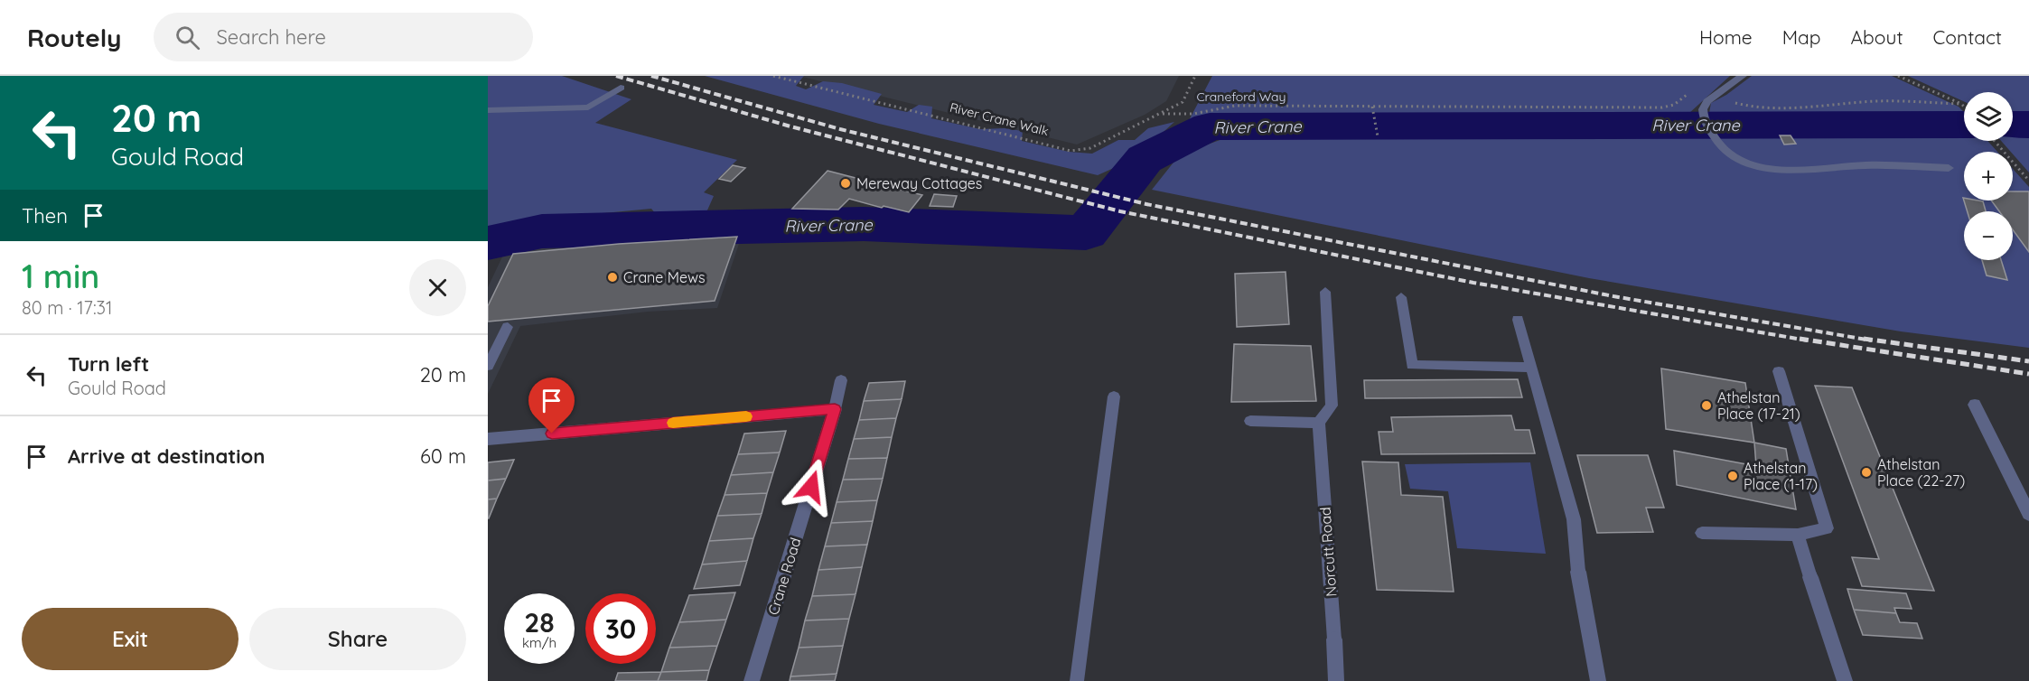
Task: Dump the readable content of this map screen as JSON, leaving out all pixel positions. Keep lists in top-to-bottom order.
{
  "streets": {
    "street": ["Norcutt Road", "Crane Road"],
    "path": ["River Crane Walk"]
  },
  "water": ["River Crane"],
  "parks": ["Craneford Way"],
  "places": [
    "Mereway Cottages",
    "Crane Mews",
    "Athelstan Place (17-21)",
    "Athelstan Place (22-27)",
    "Athelstan Place (1-17)"
  ],
  "page": {
    "header": "Routely",
    "search": "Search here",
    "nav": [
      "Home",
      "Map",
      "About",
      "Contact"
    ],
    "turn": ["20 m", "Gould Road"],
    "map_buttons": ["+", "−"],
    "then": "Then",
    "heading": ["1 min", "80 m · 17:31"],
    "list": [
      {
        "name": "Turn left",
        "note": "Gould Road",
        "value": "20 m"
      },
      {
        "name": "Arrive at destination",
        "value": "60 m"
      }
    ],
    "speed": "28 km/h",
    "limit": "30",
    "buttons": ["Exit", "Share"]
  }
}
